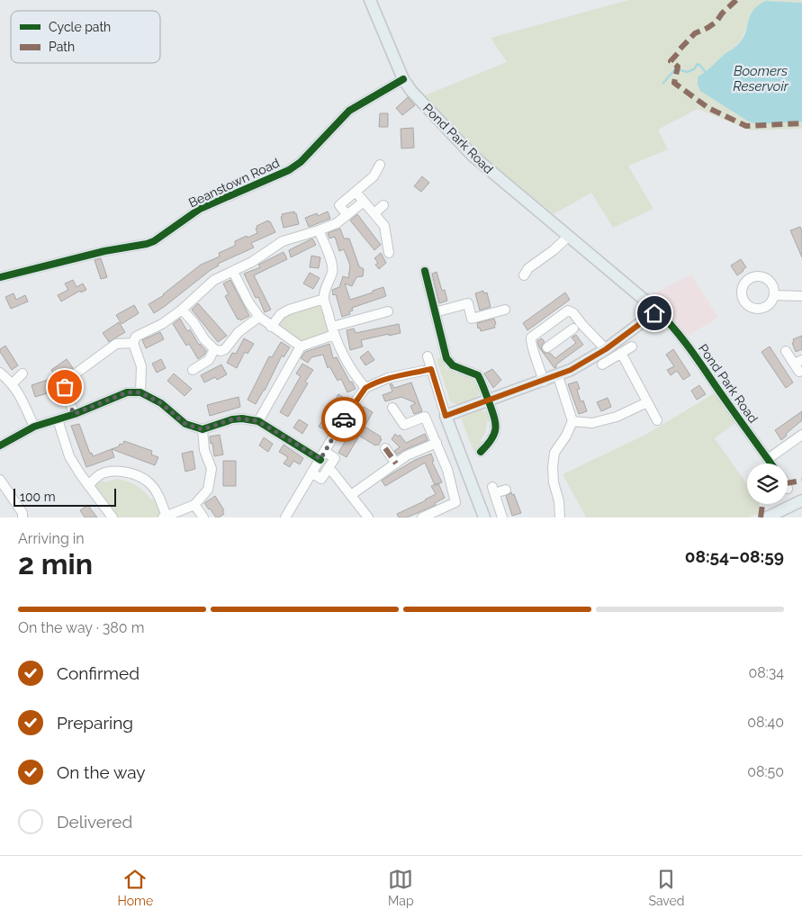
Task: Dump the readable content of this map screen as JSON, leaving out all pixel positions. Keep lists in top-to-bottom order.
{
  "streets": {
    "main road": ["Pond Park Road"],
    "street": ["Beanstown Road"]
  },
  "crossings": [
    ["Pond Park Road", "Beanstown Road"]
  ],
  "water": ["Boomers Reservoir"],
  "legend": ["Cycle path", "Path"],
  "scale_bar": "100 m",
  "page": {
    "scale": "100 m",
    "heading": ["2 min", "Arriving in", "08:54–08:59"],
    "bar": "On the way · 380 m",
    "list": [
      ["Confirmed", "08:34"],
      ["Preparing", "08:40"],
      ["On the way", "08:50"],
      "Delivered"
    ],
    "tabs": ["Home", "Map", "Saved"]
  }
}
